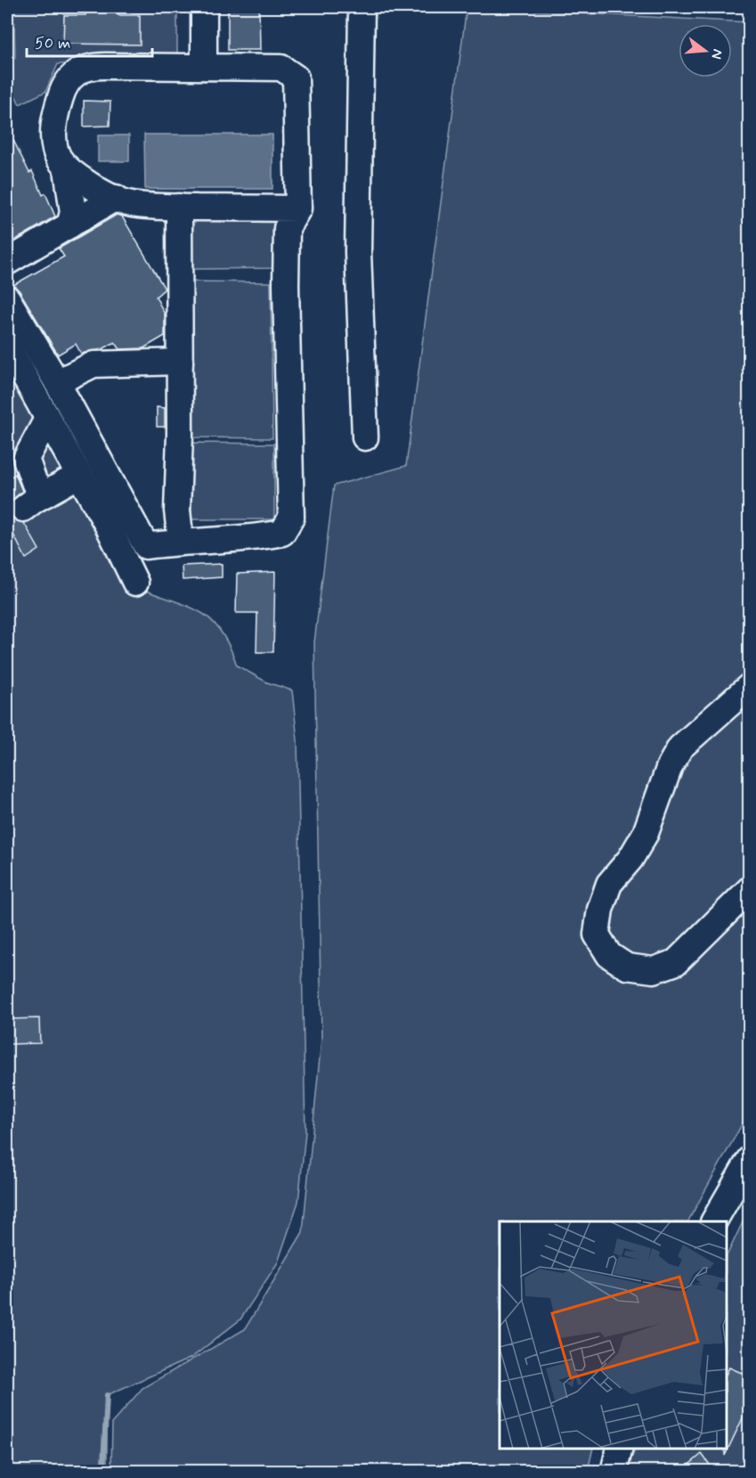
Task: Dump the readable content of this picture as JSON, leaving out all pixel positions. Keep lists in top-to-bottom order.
{
  "scale_bar": "50 m",
  "north": "right"
}
